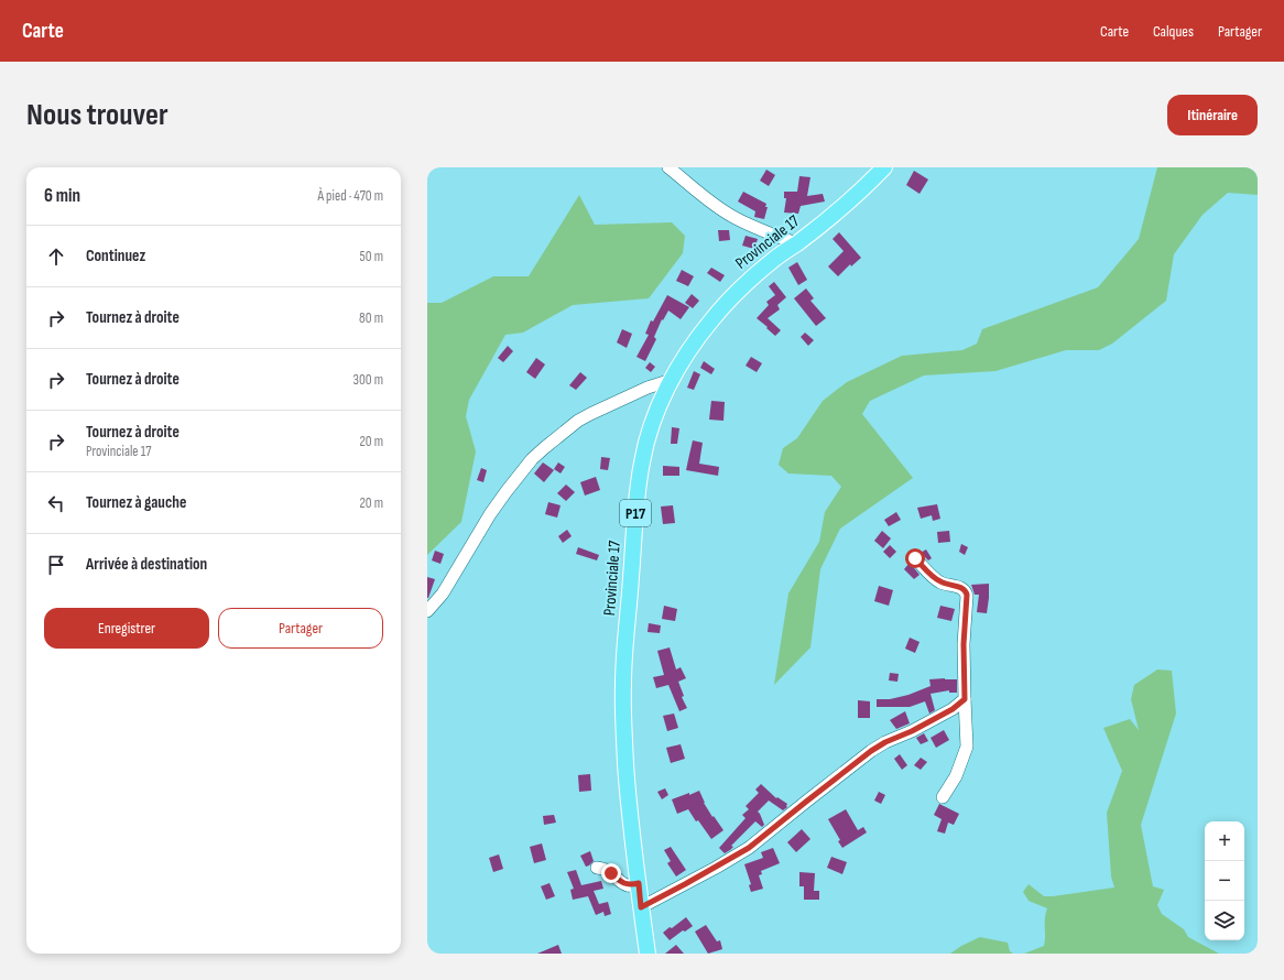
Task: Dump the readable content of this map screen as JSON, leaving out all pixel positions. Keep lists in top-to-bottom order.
{
  "streets": {
    "main road": ["Provinciale 17", "P17"]
  },
  "page": {
    "header": "Carte",
    "nav": ["Carte", "Calques", "Partager"],
    "buttons": [
      "Itinéraire",
      ["Enregistrer", "Partager"]
    ],
    "title": "Nous trouver",
    "heading": ["6 min", "À pied · 470 m"],
    "list": [
      ["Continuez", "50 m"],
      ["Tournez à droite", "80 m"],
      ["Tournez à droite", "300 m"],
      ["Tournez à droite", "Provinciale 17", "20 m"],
      ["Tournez à gauche", "20 m"],
      "Arrivée à destination"
    ],
    "map_buttons": ["+", "−"]
  }
}
